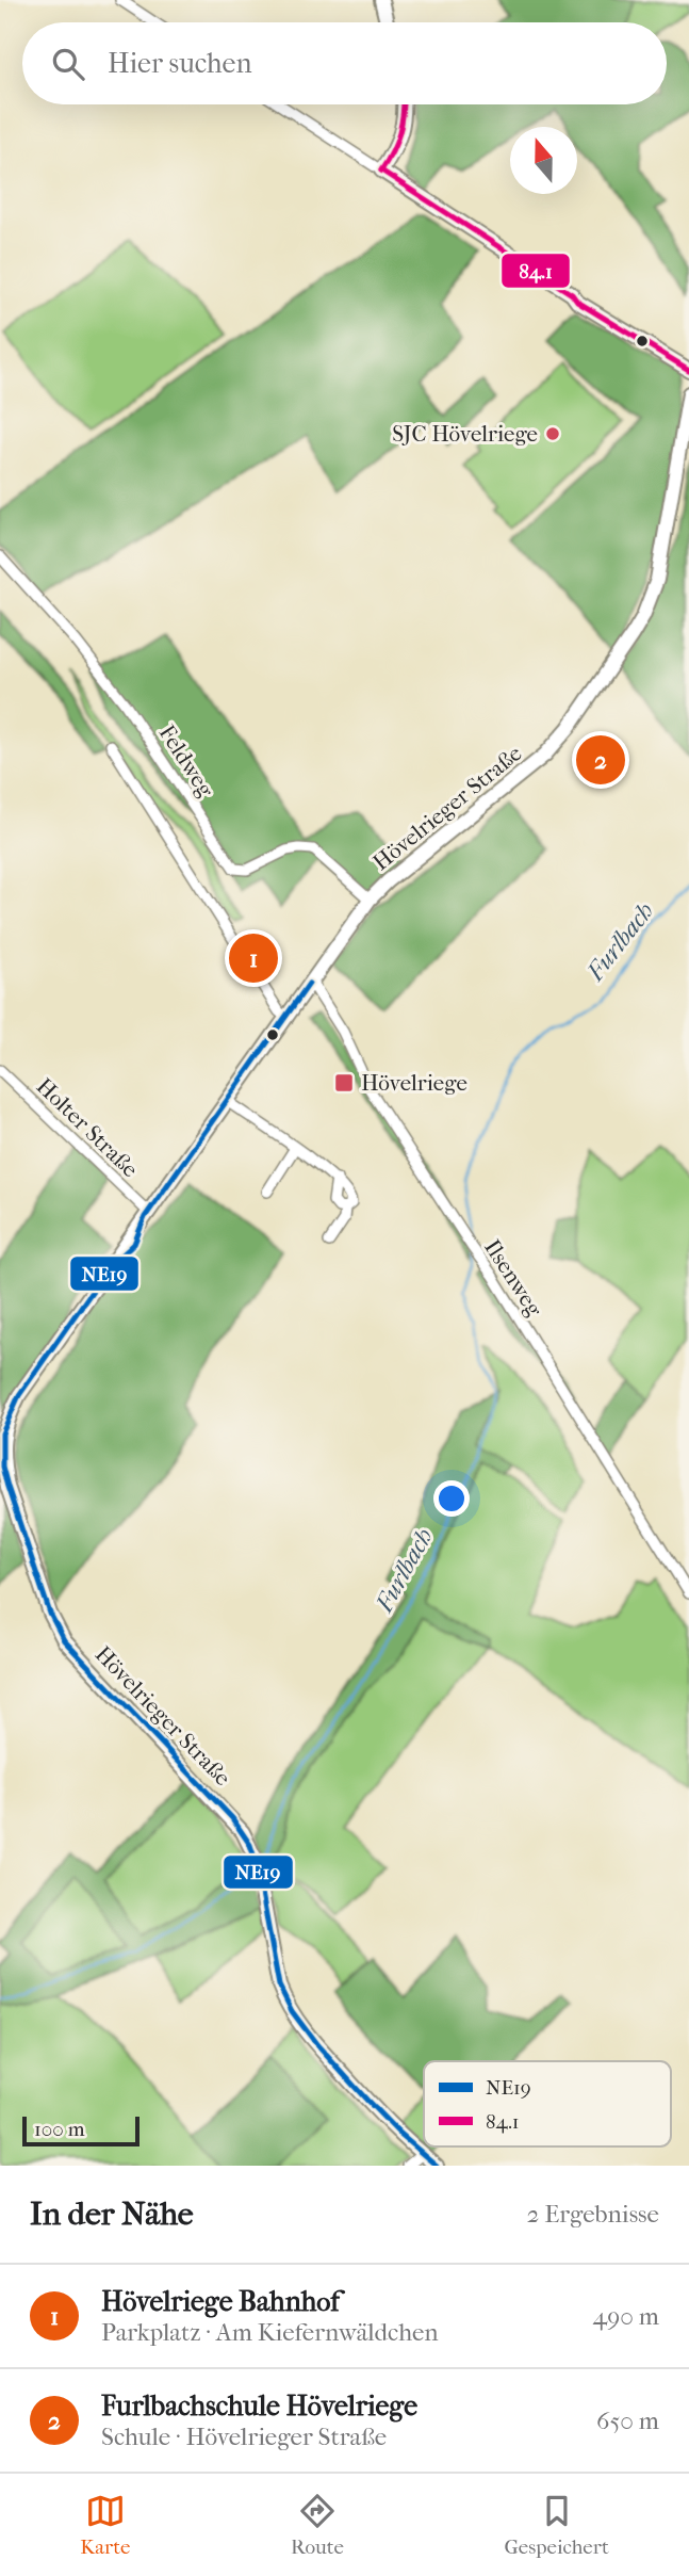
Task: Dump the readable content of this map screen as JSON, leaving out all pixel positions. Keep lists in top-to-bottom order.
{
  "streets": {
    "main road": ["Hövelrieger Straße"],
    "street": ["Feldweg", "Holter Straße", "Ilsenweg"]
  },
  "crossings": [
    ["Feldweg", "Hövelrieger Straße"],
    ["Hövelrieger Straße", "Holter Straße"],
    ["Hövelrieger Straße", "Ilsenweg"]
  ],
  "water": ["Furlbach"],
  "places": {
    "other": ["SJC Hövelriege"],
    "transit": ["Hövelriege"]
  },
  "lines": ["transit line 84.1", "transit line NE19"],
  "legend": ["NE19", "84.1"],
  "scale_bar": "100 m",
  "north": "top",
  "page": {
    "search": "Hier suchen",
    "pins": ["2", "1"],
    "scale": "100 m",
    "heading": ["In der Nähe", "2 Ergebnisse"],
    "list": [
      {
        "mark": "1",
        "name": "Hövelriege Bahnhof",
        "note": "Parkplatz · Am Kiefernwäldchen",
        "value": "490 m"
      },
      {
        "mark": "2",
        "name": "Furlbachschule Hövelriege",
        "note": "Schule · Hövelrieger Straße",
        "value": "650 m"
      }
    ],
    "nav": ["Karte", "Route", "Gespeichert"]
  }
}
